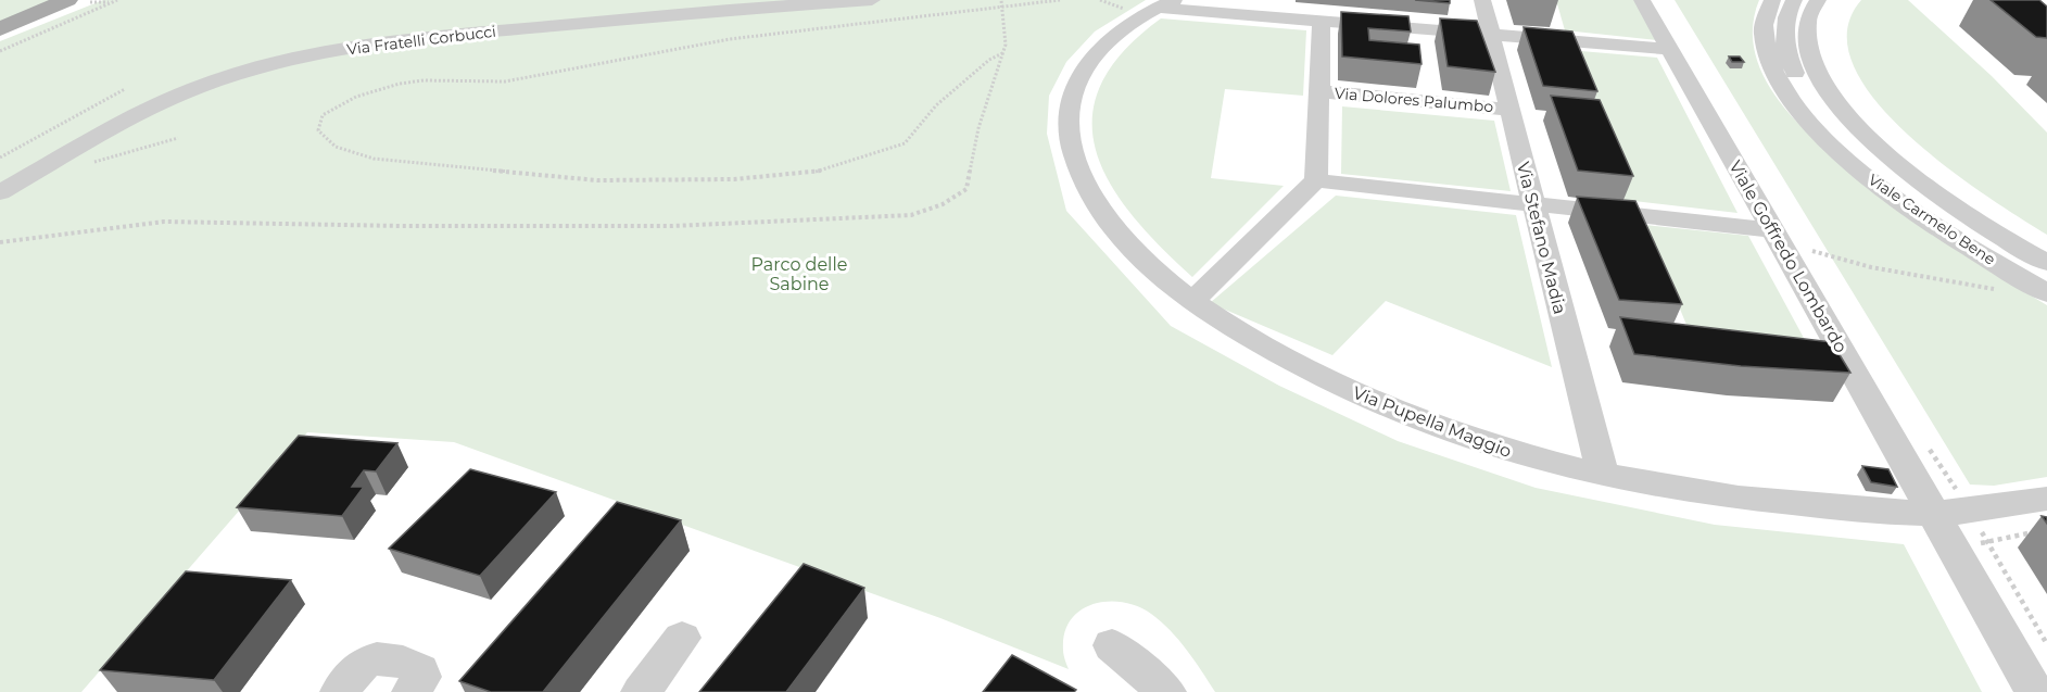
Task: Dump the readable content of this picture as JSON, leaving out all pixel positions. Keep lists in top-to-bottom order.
{
  "streets": {
    "street": [
      "Via Fratelli Corbucci",
      "Via Dolores Palumbo",
      "Viale Carmelo Bene",
      "Via Stefano Madia",
      "Viale Goffredo Lombardo",
      "Via Pupella Maggio"
    ]
  },
  "crossings": [
    ["Via Dolores Palumbo", "Via Stefano Madia"],
    ["Via Stefano Madia", "Via Pupella Maggio"],
    ["Viale Goffredo Lombardo", "Via Pupella Maggio"]
  ],
  "parks": ["Parco delle Sabine"]
}
